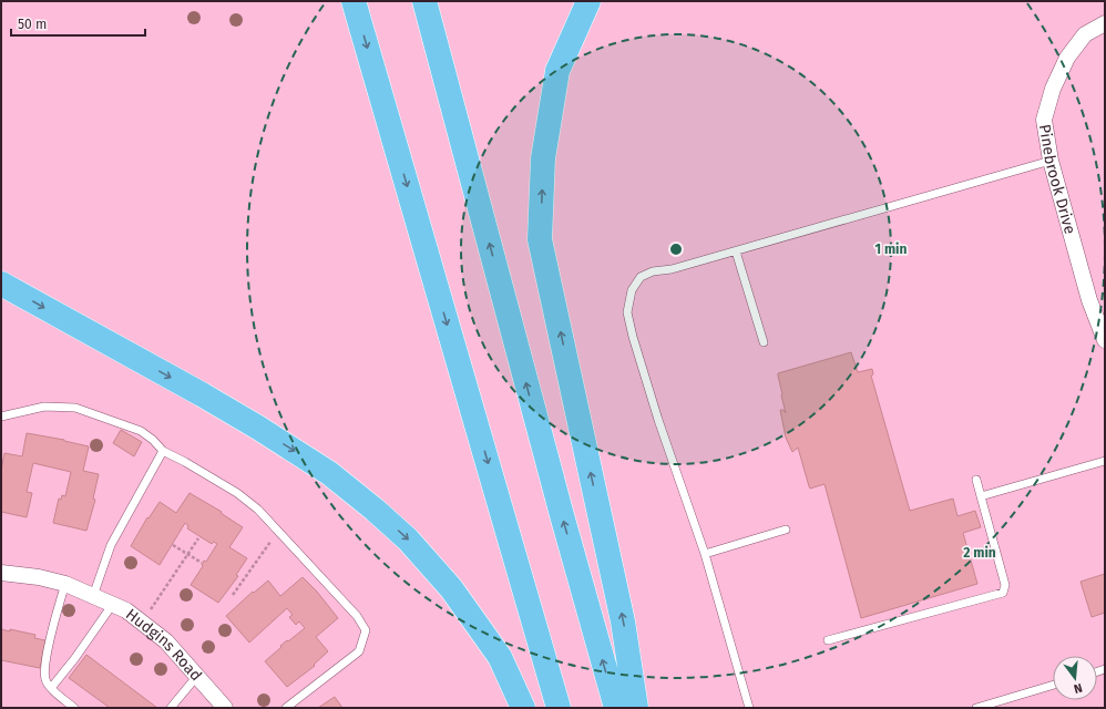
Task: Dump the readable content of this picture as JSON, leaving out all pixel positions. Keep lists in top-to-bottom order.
{
  "streets": {
    "street": ["Pinebrook Drive", "Hudgins Road"]
  },
  "scale_bar": "50 m",
  "north": "bottom",
  "rings": ["1 min", "2 min"]
}
